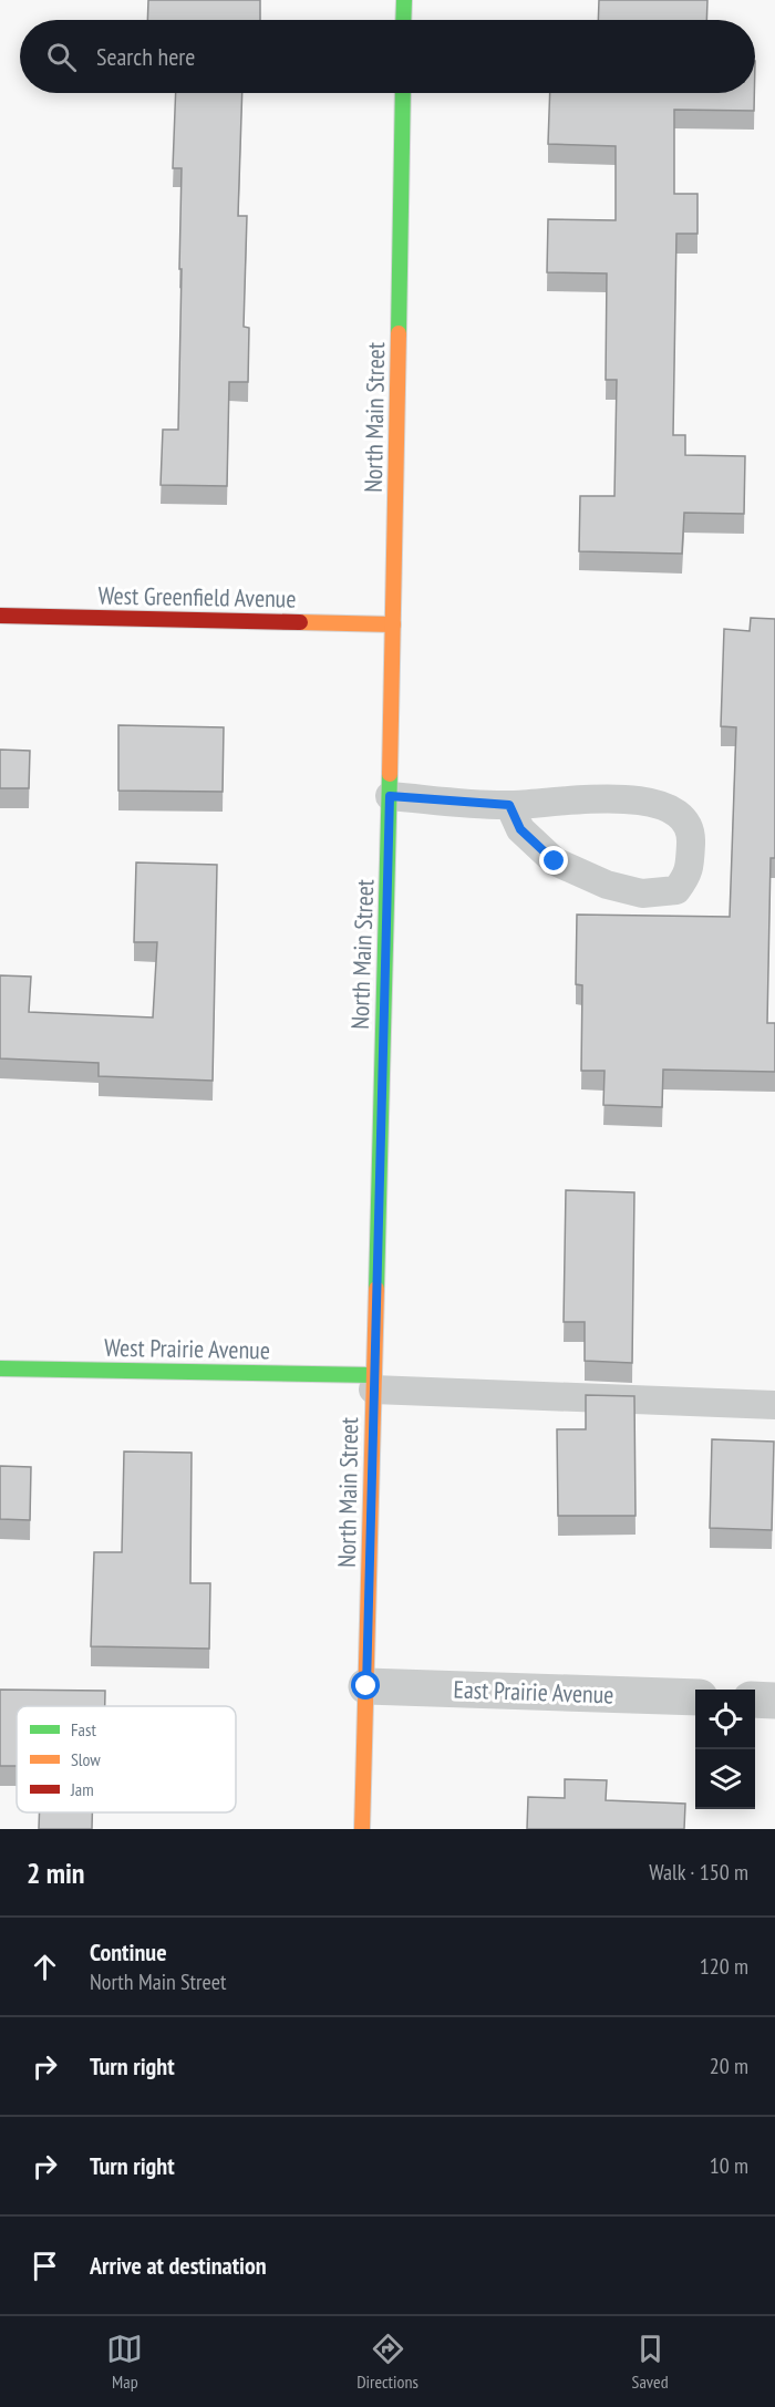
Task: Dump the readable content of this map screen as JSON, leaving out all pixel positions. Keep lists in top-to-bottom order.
{
  "streets": {
    "street": [
      "North Main Street",
      "West Greenfield Avenue",
      "West Prairie Avenue",
      "East Prairie Avenue"
    ]
  },
  "crossings": [
    ["North Main Street", "West Greenfield Avenue"],
    ["North Main Street", "West Prairie Avenue"],
    ["North Main Street", "East Prairie Avenue"]
  ],
  "legend": ["Fast", "Slow", "Jam"],
  "page": {
    "search": "Search here",
    "heading": ["2 min", "Walk · 150 m"],
    "list": [
      ["Continue", "North Main Street", "120 m"],
      ["Turn right", "20 m"],
      ["Turn right", "10 m"],
      "Arrive at destination"
    ],
    "nav": ["Map", "Directions", "Saved"]
  }
}
